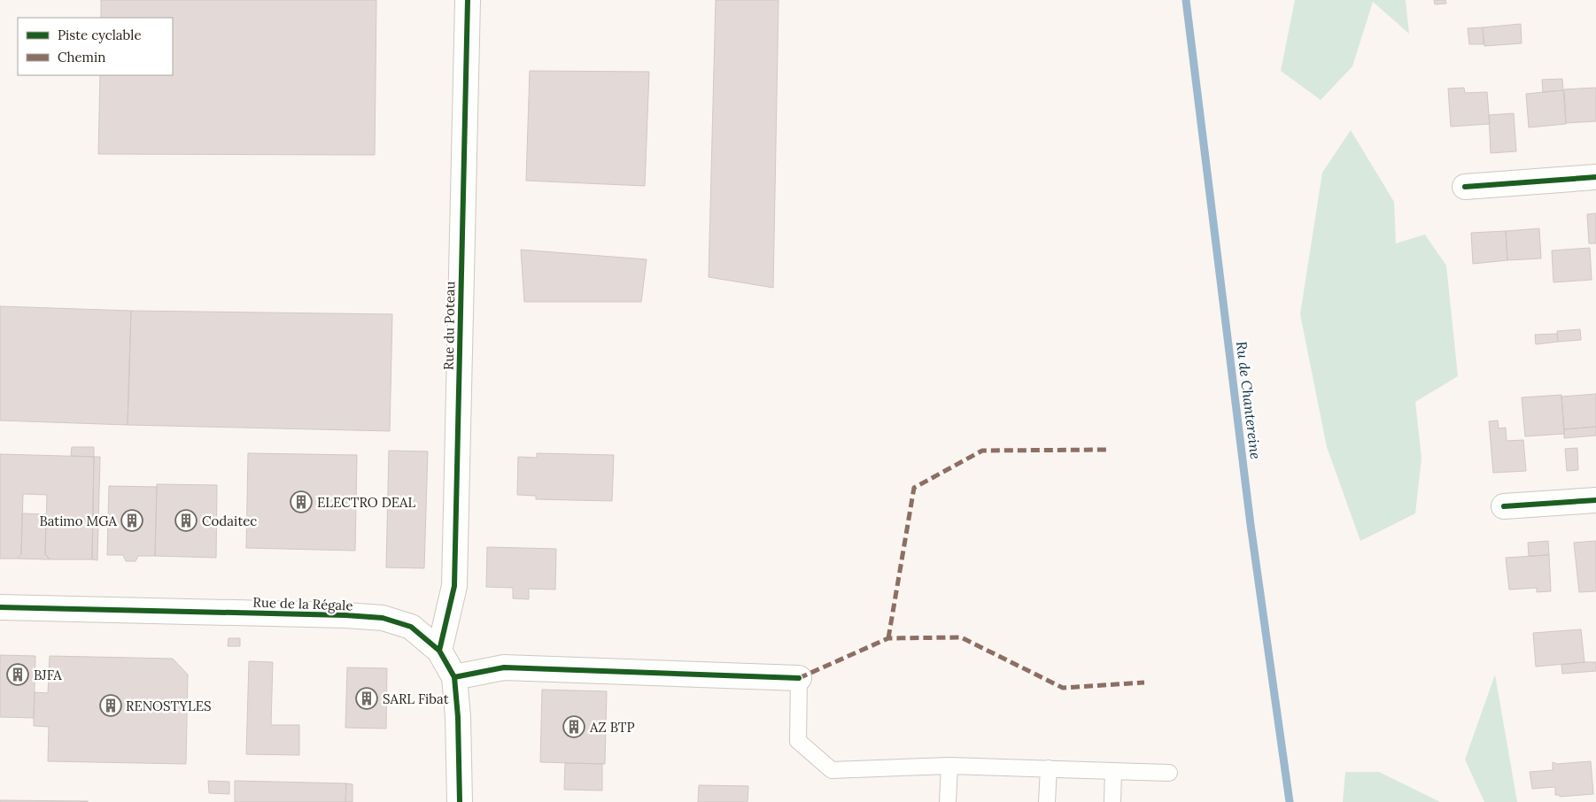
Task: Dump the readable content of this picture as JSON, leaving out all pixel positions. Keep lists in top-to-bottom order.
{
  "streets": {
    "street": ["Rue du Poteau", "Rue de la Régale"]
  },
  "crossings": [
    ["Rue du Poteau", "Rue de la Régale"]
  ],
  "water": ["Ru de Chantereine"],
  "places": {
    "building": [
      "ELECTRO DEAL",
      "Batimo MGA",
      "Codaitec",
      "BJFA",
      "SARL Fibat",
      "RENOSTYLES",
      "AZ BTP"
    ]
  },
  "legend": ["Piste cyclable", "Chemin"]
}
